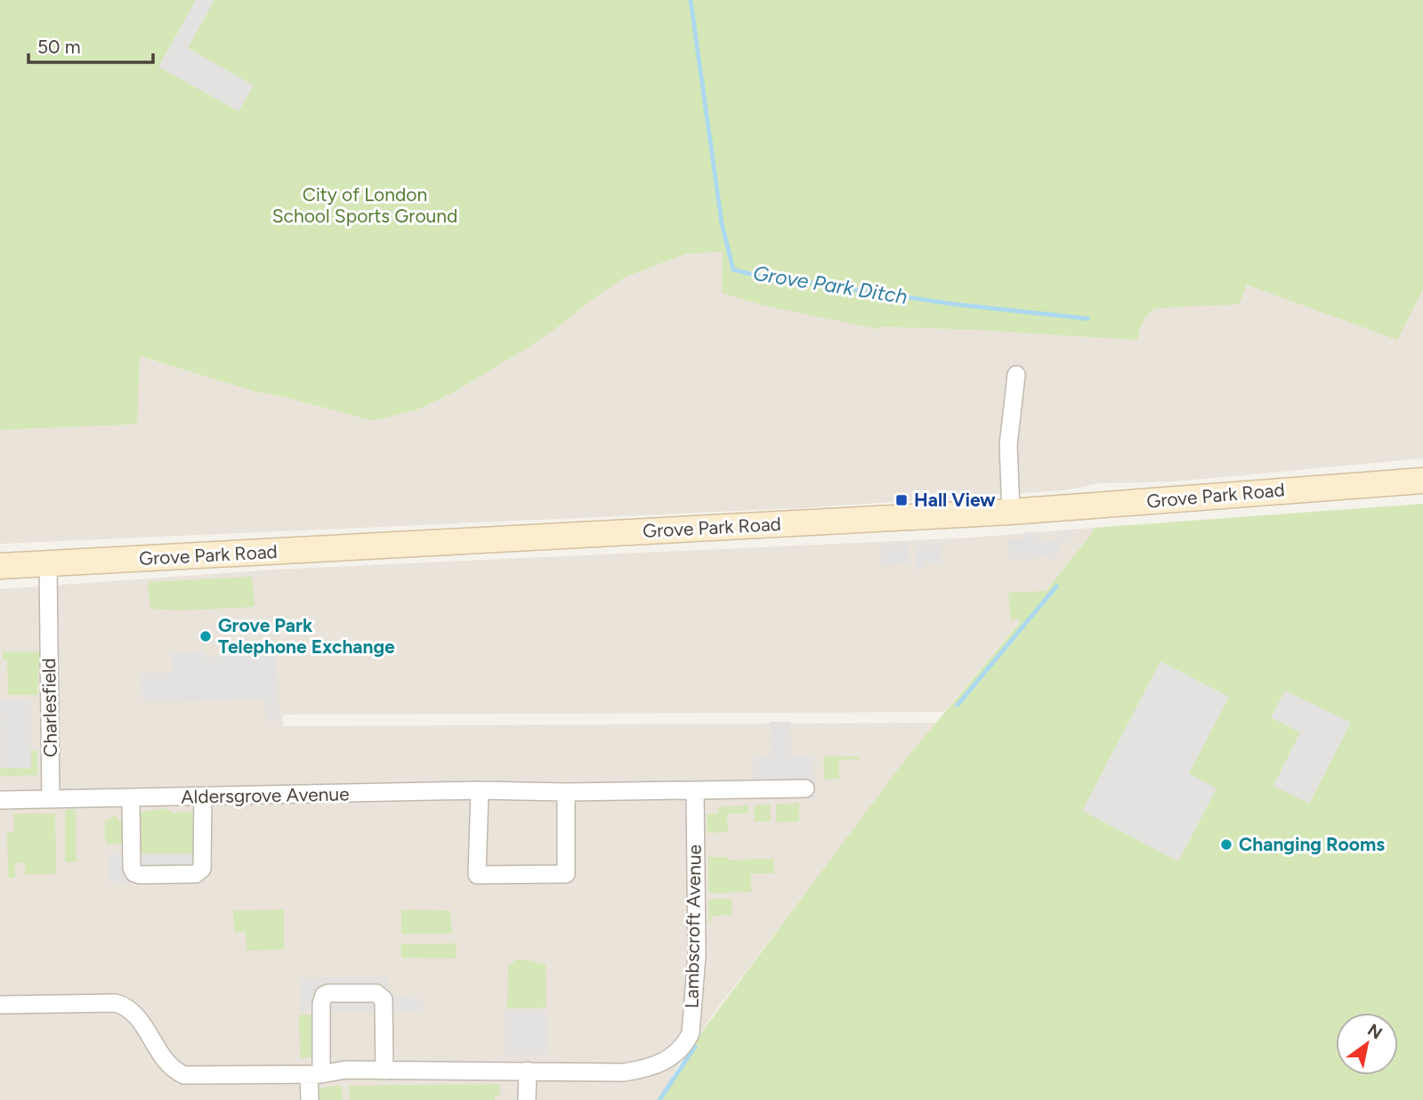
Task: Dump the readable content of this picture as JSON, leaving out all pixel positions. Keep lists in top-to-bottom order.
{
  "streets": {
    "main road": ["Grove Park Road"],
    "street": ["Charlesfield", "Aldersgrove Avenue", "Lambscroft Avenue"]
  },
  "crossings": [
    ["Grove Park Road", "Charlesfield"],
    ["Charlesfield", "Aldersgrove Avenue"],
    ["Aldersgrove Avenue", "Lambscroft Avenue"]
  ],
  "water": ["Grove Park Ditch"],
  "parks": ["City of London School Sports Ground"],
  "places": {
    "transit": ["Hall View"],
    "other": ["Grove Park Telephone Exchange", "Changing Rooms"]
  },
  "scale_bar": "50 m",
  "north": "top right"
}
